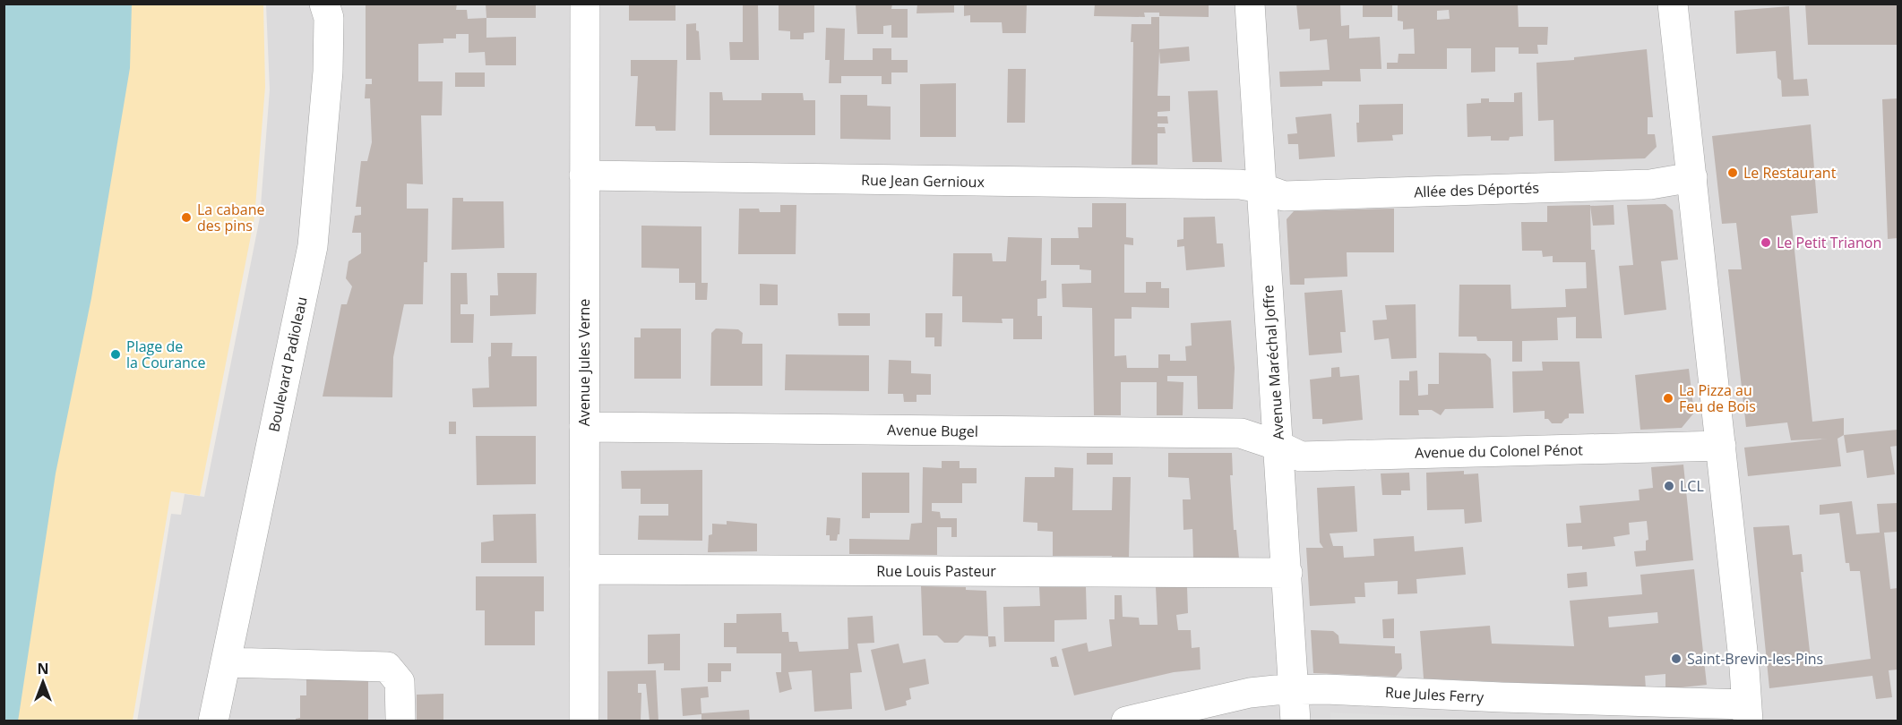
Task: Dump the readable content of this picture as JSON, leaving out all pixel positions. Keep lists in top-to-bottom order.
{
  "streets": {
    "street": [
      "Rue Jean Gernioux",
      "Allée des Déportés",
      "Avenue Jules Verne",
      "Avenue Maréchal Joffre",
      "Boulevard Padioleau",
      "Avenue Bugel",
      "Avenue du Colonel Pénot",
      "Rue Louis Pasteur",
      "Rue Jules Ferry"
    ]
  },
  "crossings": [
    ["Rue Jean Gernioux", "Allée des Déportés"],
    ["Rue Jean Gernioux", "Avenue Jules Verne"],
    ["Rue Jean Gernioux", "Avenue Maréchal Joffre"],
    ["Allée des Déportés", "Avenue Maréchal Joffre"],
    ["Avenue Jules Verne", "Avenue Bugel"],
    ["Avenue Jules Verne", "Rue Louis Pasteur"],
    ["Avenue Maréchal Joffre", "Avenue Bugel"],
    ["Avenue Maréchal Joffre", "Avenue du Colonel Pénot"],
    ["Avenue Maréchal Joffre", "Rue Louis Pasteur"],
    ["Avenue Maréchal Joffre", "Rue Jules Ferry"],
    ["Avenue Bugel", "Avenue du Colonel Pénot"]
  ],
  "places": [
    "Le Restaurant",
    "La cabane des pins",
    "Le Petit Trianon",
    "Plage de la Courance",
    "La Pizza au Feu de Bois",
    "LCL",
    "Saint-Brevin-les-Pins"
  ],
  "north": "top"
}
